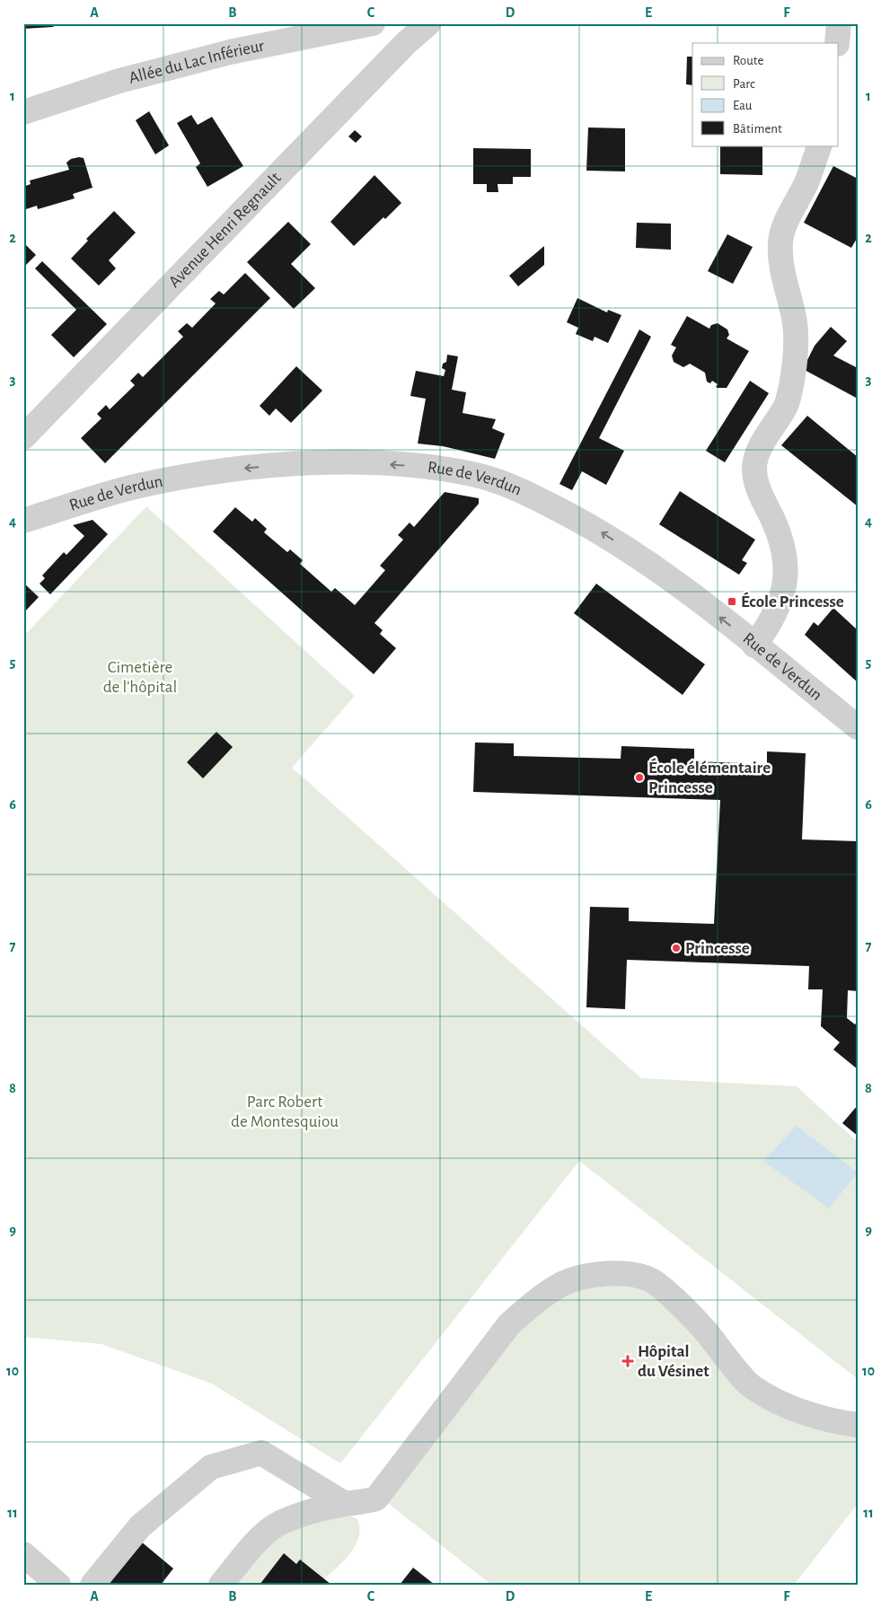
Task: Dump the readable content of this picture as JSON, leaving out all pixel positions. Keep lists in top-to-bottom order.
{
  "streets": {
    "street": ["Allée du Lac Inférieur", "Avenue Henri Regnault", "Rue de Verdun"]
  },
  "one_way": ["Rue de Verdun"],
  "parks": ["Cimetière de l'hôpital", "Parc Robert de Montesquiou"],
  "places": {
    "transit": ["École Princesse"],
    "other": ["École élémentaire Princesse", "Princesse"],
    "health": ["Hôpital du Vésinet"]
  },
  "legend": [
    "Route",
    "Parc",
    "Eau",
    "Bâtiment"
  ],
  "grid": {
    "columns": [
      "A",
      "B",
      "C",
      "D",
      "E",
      "F"
    ],
    "rows": [
      "1",
      "2",
      "3",
      "4",
      "5",
      "6",
      "7",
      "8",
      "9",
      "10",
      "11"
    ]
  }
}
